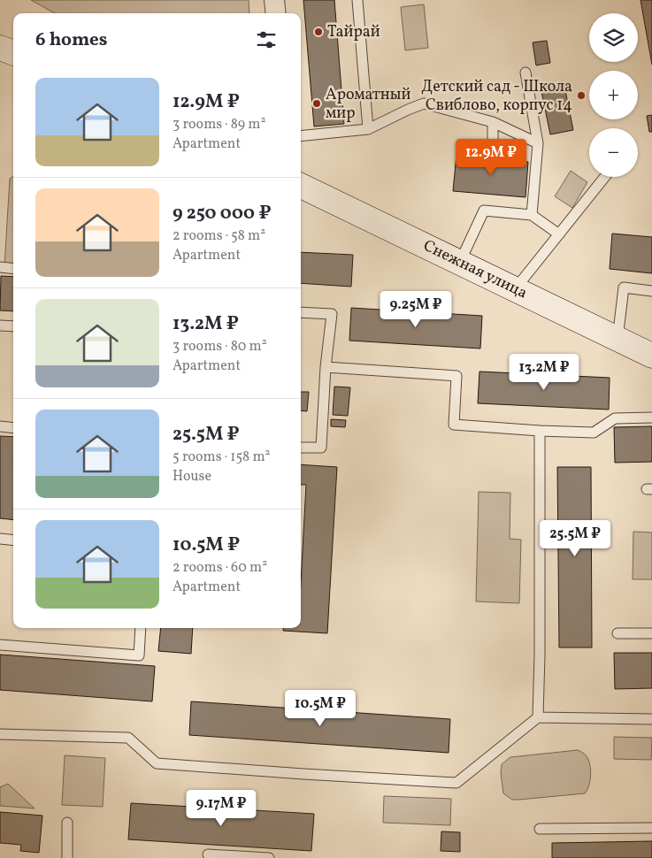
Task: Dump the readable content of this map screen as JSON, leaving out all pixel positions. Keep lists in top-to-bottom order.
{
  "streets": {
    "main road": ["Снежная улица"]
  },
  "places": ["Тайрай", "Детский сад - Школа Свиблово, корпус 14", "Ароматный мир"],
  "page": {
    "map_buttons": ["+", "−"],
    "heading": "6 homes",
    "list": [
      {
        "name": "12.9M ₽",
        "note": "3 rooms · 89 m² · Apartment"
      },
      {
        "name": "9 250 000 ₽",
        "note": "2 rooms · 58 m² · Apartment"
      },
      {
        "name": "13.2M ₽",
        "note": "3 rooms · 80 m² · Apartment"
      },
      {
        "name": "25.5M ₽",
        "note": "5 rooms · 158 m² · House"
      },
      {
        "name": "10.5M ₽",
        "note": "2 rooms · 60 m² · Apartment"
      }
    ],
    "price": [
      "12.9M ₽",
      "9.25M ₽",
      "13.2M ₽",
      "25.5M ₽",
      "10.5M ₽",
      "9.17M ₽"
    ]
  }
}
